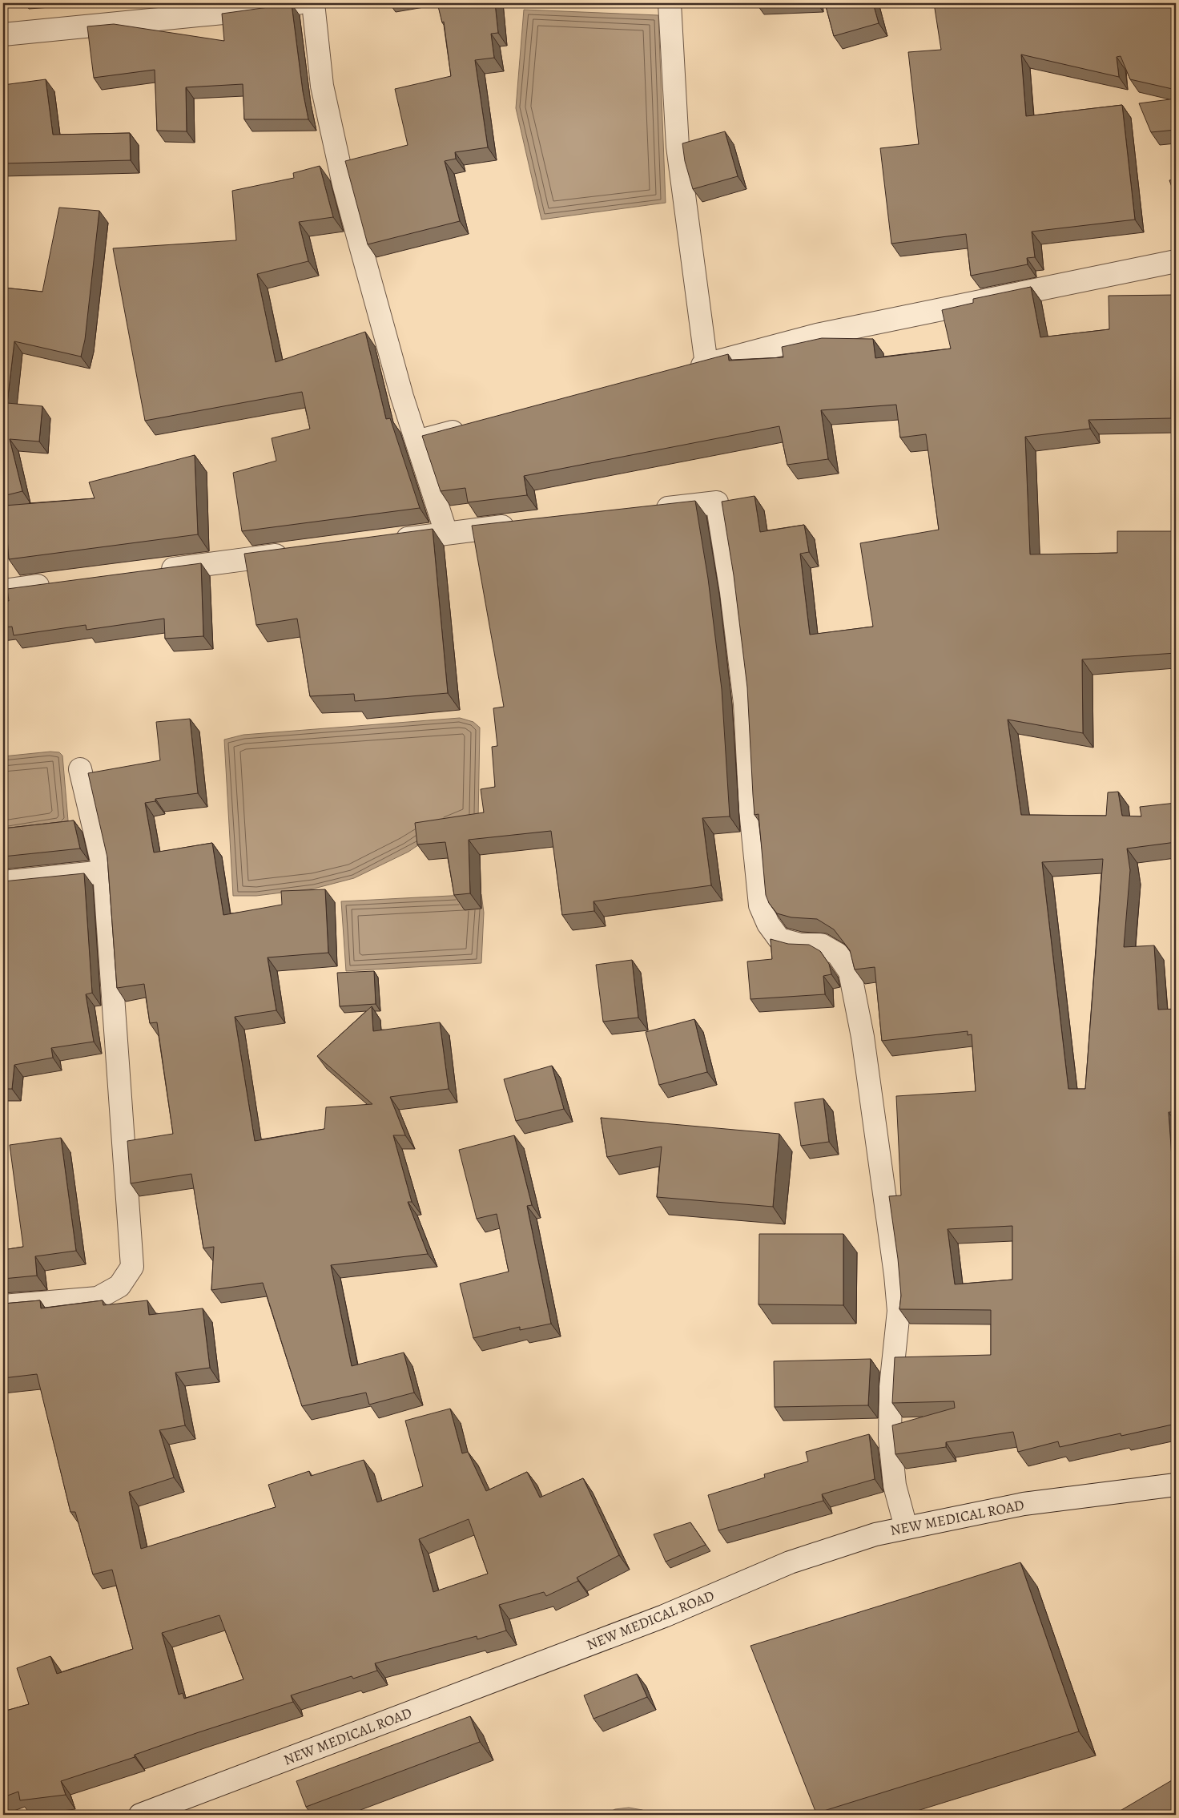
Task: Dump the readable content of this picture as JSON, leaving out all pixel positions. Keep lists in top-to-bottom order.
{
  "streets": {
    "street": ["NEW MEDICAL ROAD"]
  }
}
